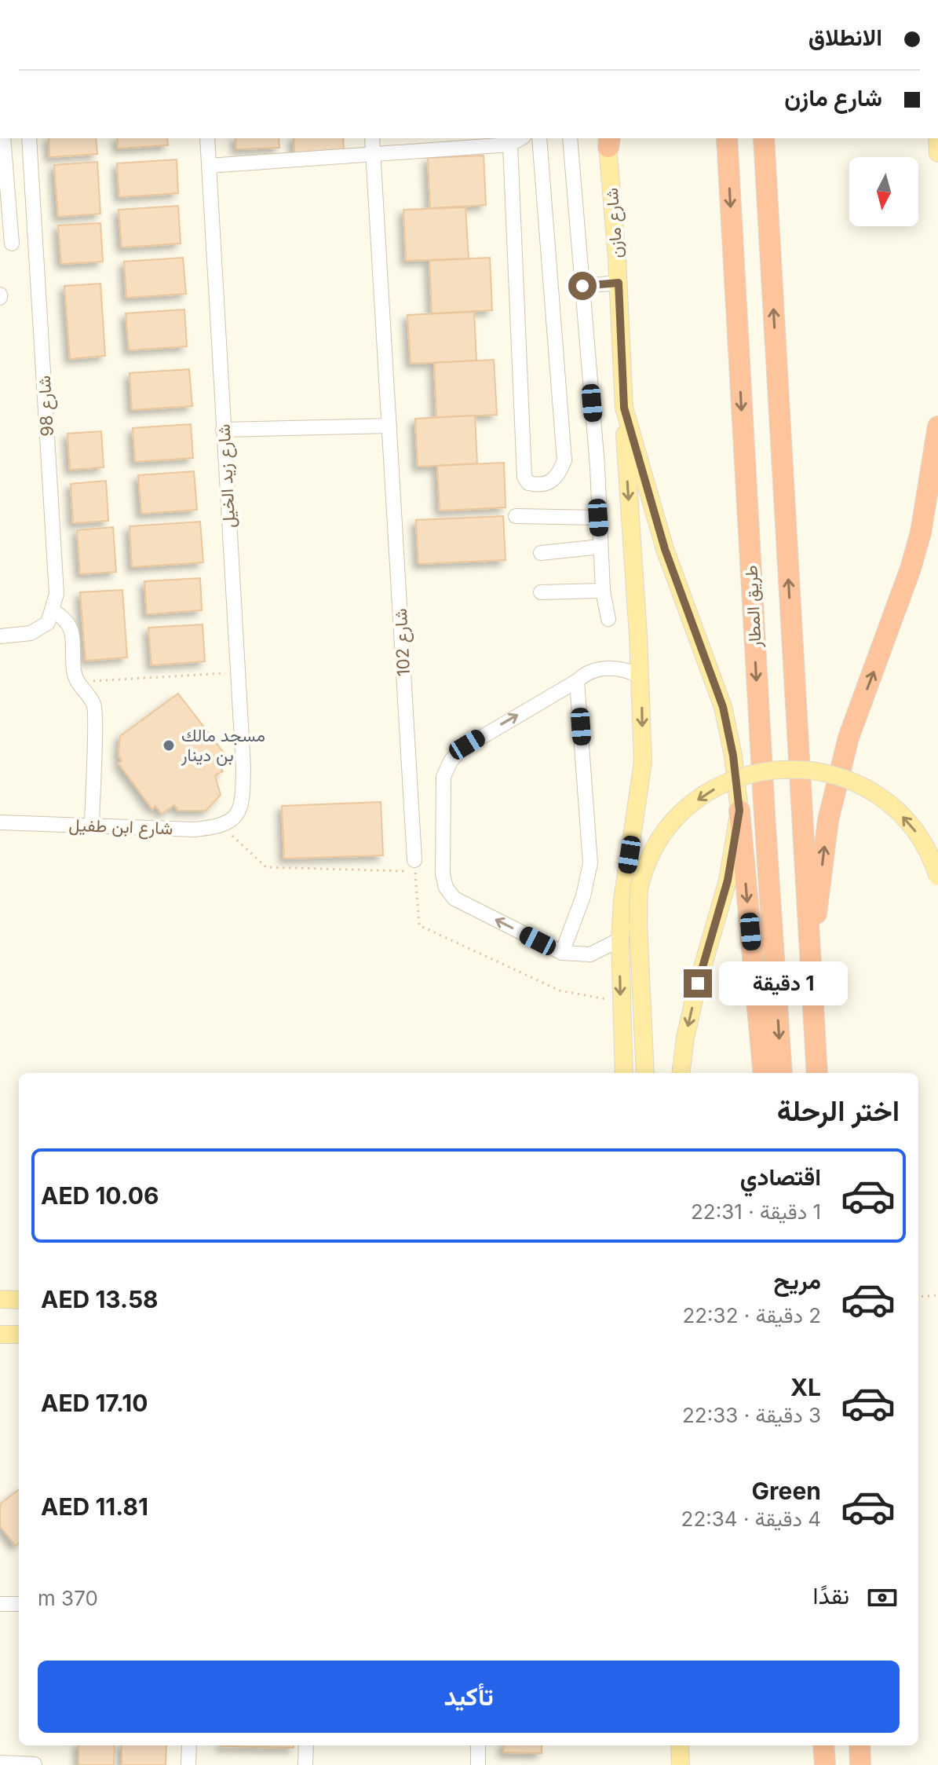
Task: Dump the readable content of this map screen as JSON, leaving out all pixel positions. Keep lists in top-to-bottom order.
{
  "streets": {
    "highway": ["طريق المطار"],
    "main road": ["شارع مازن"],
    "street": [
      "شارع 98",
      "شارع زيد الخيل",
      "شارع 102",
      "شارع ابن طفيل"
    ]
  },
  "crossings": [
    ["شارع زيد الخيل", "شارع ابن طفيل"]
  ],
  "places": ["مسجد مالك بن دينار"],
  "north": "bottom",
  "page": {
    "banner": ["الانطلاق", "شارع مازن"],
    "bubble": "1 دقيقة",
    "heading": "اختر الرحلة",
    "list": [
      {
        "name": "اقتصادي",
        "note": "1 دقيقة · 22:31",
        "value": "AED 10.06"
      },
      {
        "name": "مريح",
        "note": "2 دقيقة · 22:32",
        "value": "AED 13.58"
      },
      {
        "name": "XL",
        "note": "3 دقيقة · 22:33",
        "value": "AED 17.10"
      },
      {
        "name": "Green",
        "note": "4 دقيقة · 22:34",
        "value": "AED 11.81"
      }
    ],
    "pay": ["نقدًا", "370 m"],
    "buttons": "تأكيد"
  }
}
